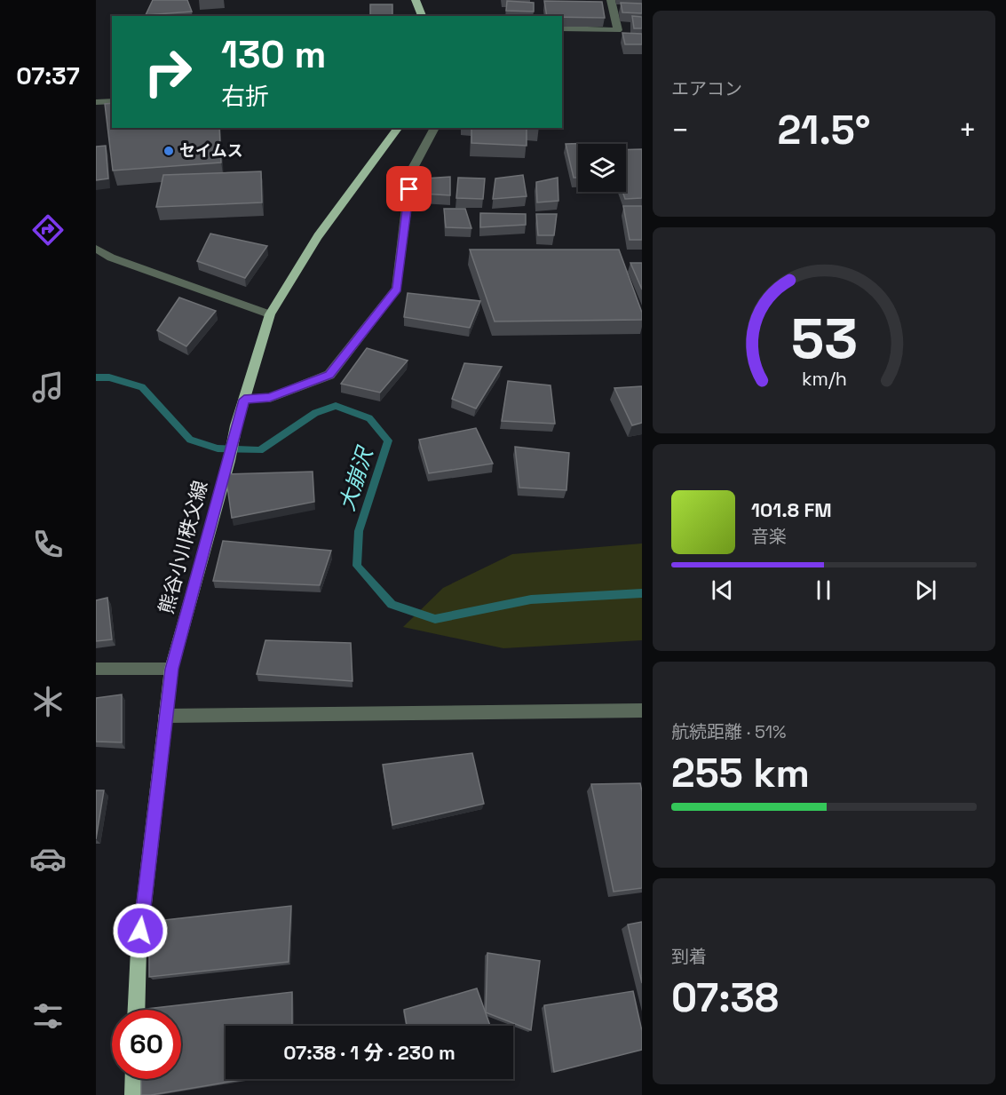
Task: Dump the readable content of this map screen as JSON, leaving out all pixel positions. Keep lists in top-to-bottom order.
{
  "streets": {
    "main road": ["熊谷小川秩父線"]
  },
  "water": ["大崩沢"],
  "places": ["セイムス"],
  "page": {
    "tabs": "07:37",
    "tile": [
      "エアコン",
      ["航続距離 · 51%", "255 km"],
      ["到着", "07:38"]
    ],
    "turn": ["130 m", "右折"],
    "heat": ["−", "21.5°", "+"],
    "song": ["101.8 FM", "音楽"],
    "limit": "60",
    "trip": "07:38 · 1 分 · 230 m",
    "gauge": ["53", "km/h"]
  }
}
